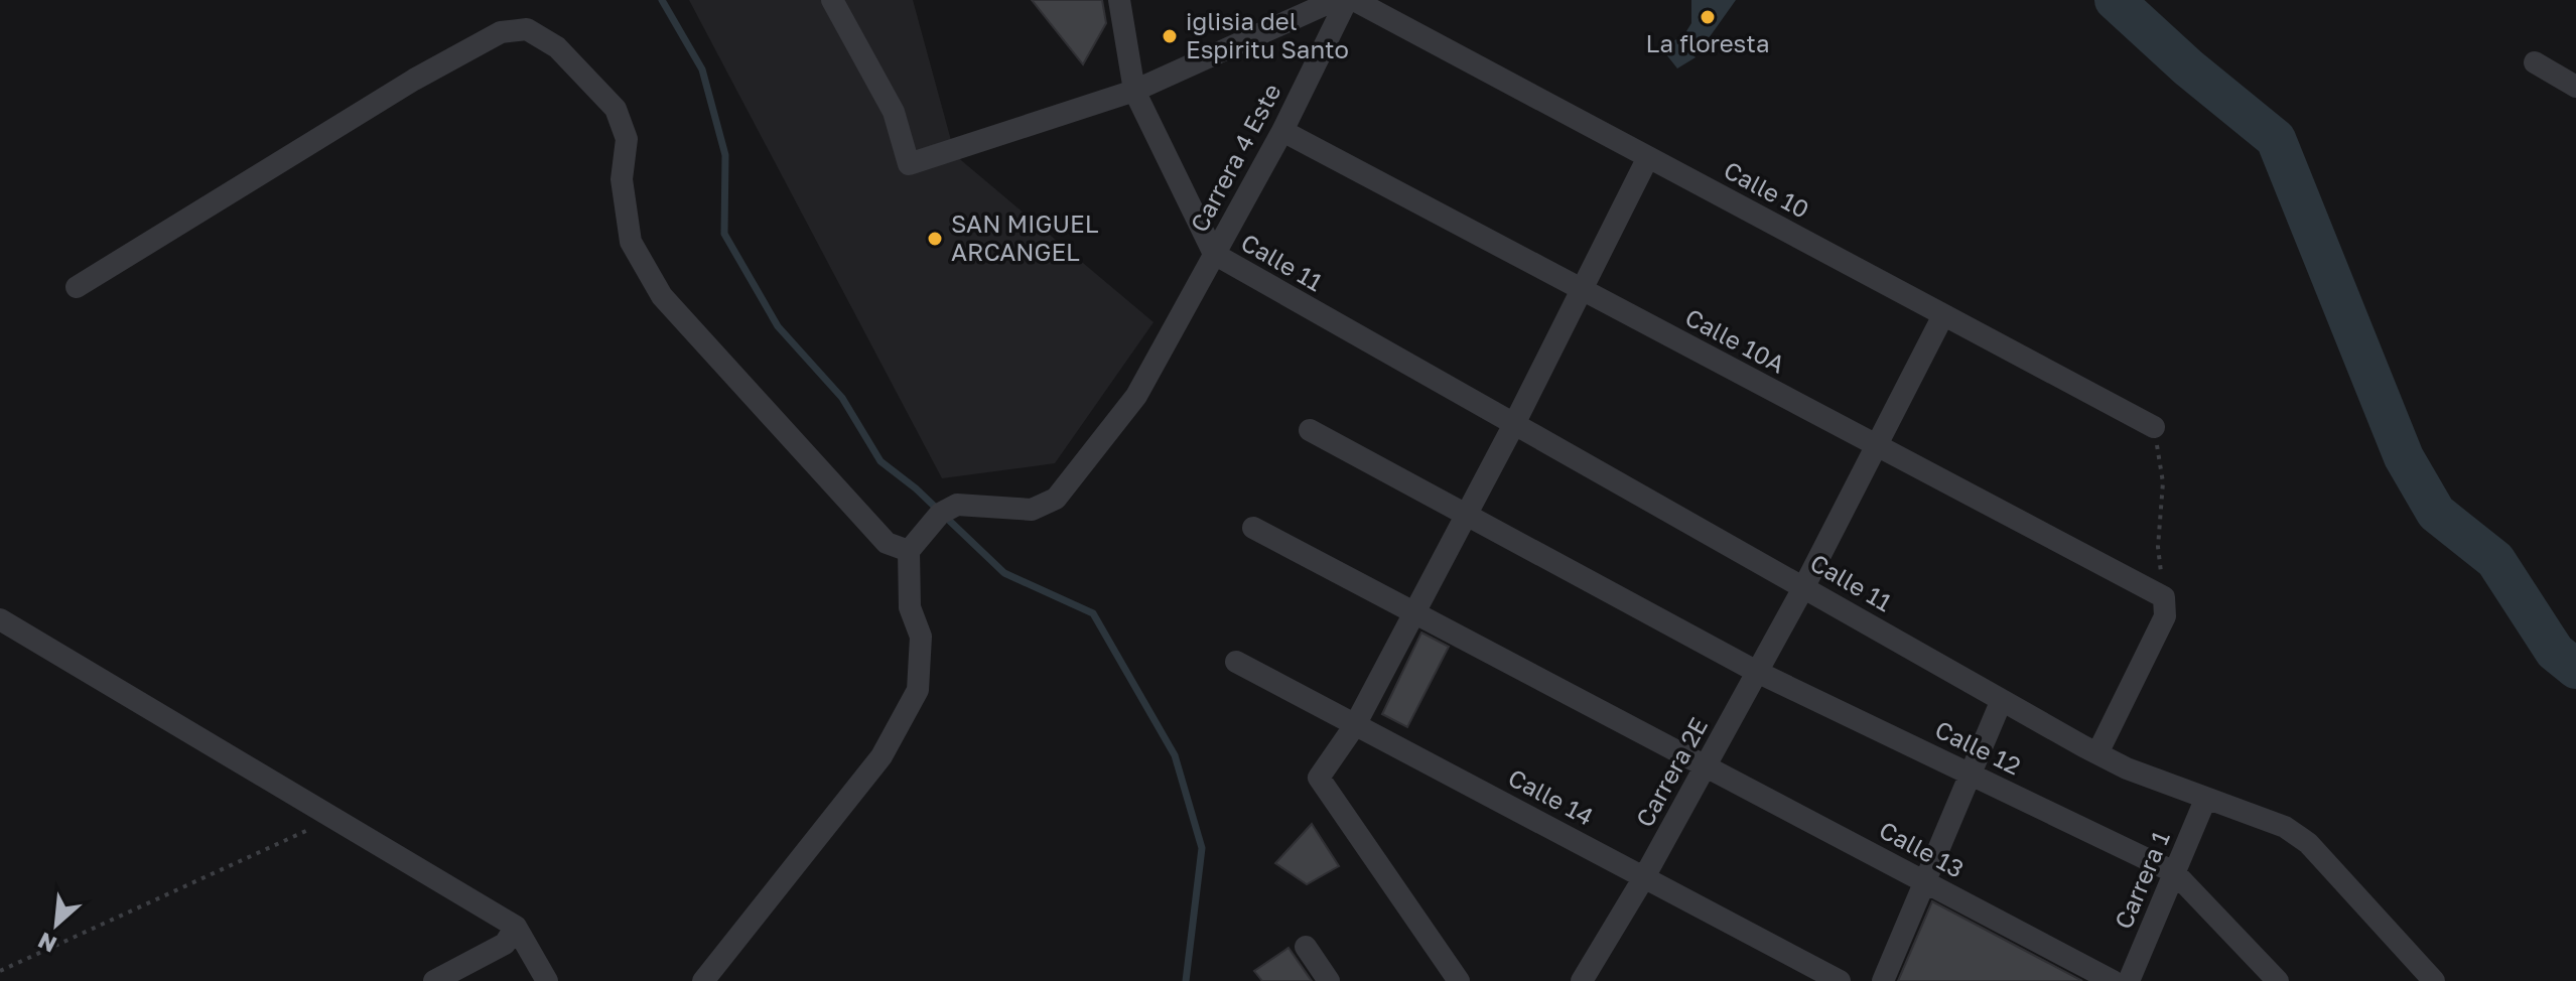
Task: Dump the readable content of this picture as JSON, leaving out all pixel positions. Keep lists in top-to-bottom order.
{
  "streets": {
    "street": [
      "Carrera 4 Este",
      "Calle 10",
      "Calle 11",
      "Calle 10A",
      "Calle 12",
      "Carrera 2E",
      "Calle 14",
      "Calle 13",
      "Carrera 1"
    ]
  },
  "crossings": [
    ["Carrera 4 Este", "Calle 10"],
    ["Carrera 4 Este", "Calle 11"],
    ["Carrera 4 Este", "Calle 10A"],
    ["Calle 10", "Carrera 2E"],
    ["Calle 11", "Carrera 2E"],
    ["Calle 11", "Carrera 1"],
    ["Calle 10A", "Carrera 2E"],
    ["Calle 12", "Carrera 2E"],
    ["Calle 12", "Carrera 1"],
    ["Carrera 2E", "Calle 14"],
    ["Carrera 2E", "Calle 13"]
  ],
  "places": ["La floresta", "iglisia del Espiritu Santo", "SAN MIGUEL ARCANGEL"],
  "north": "bottom left"
}
